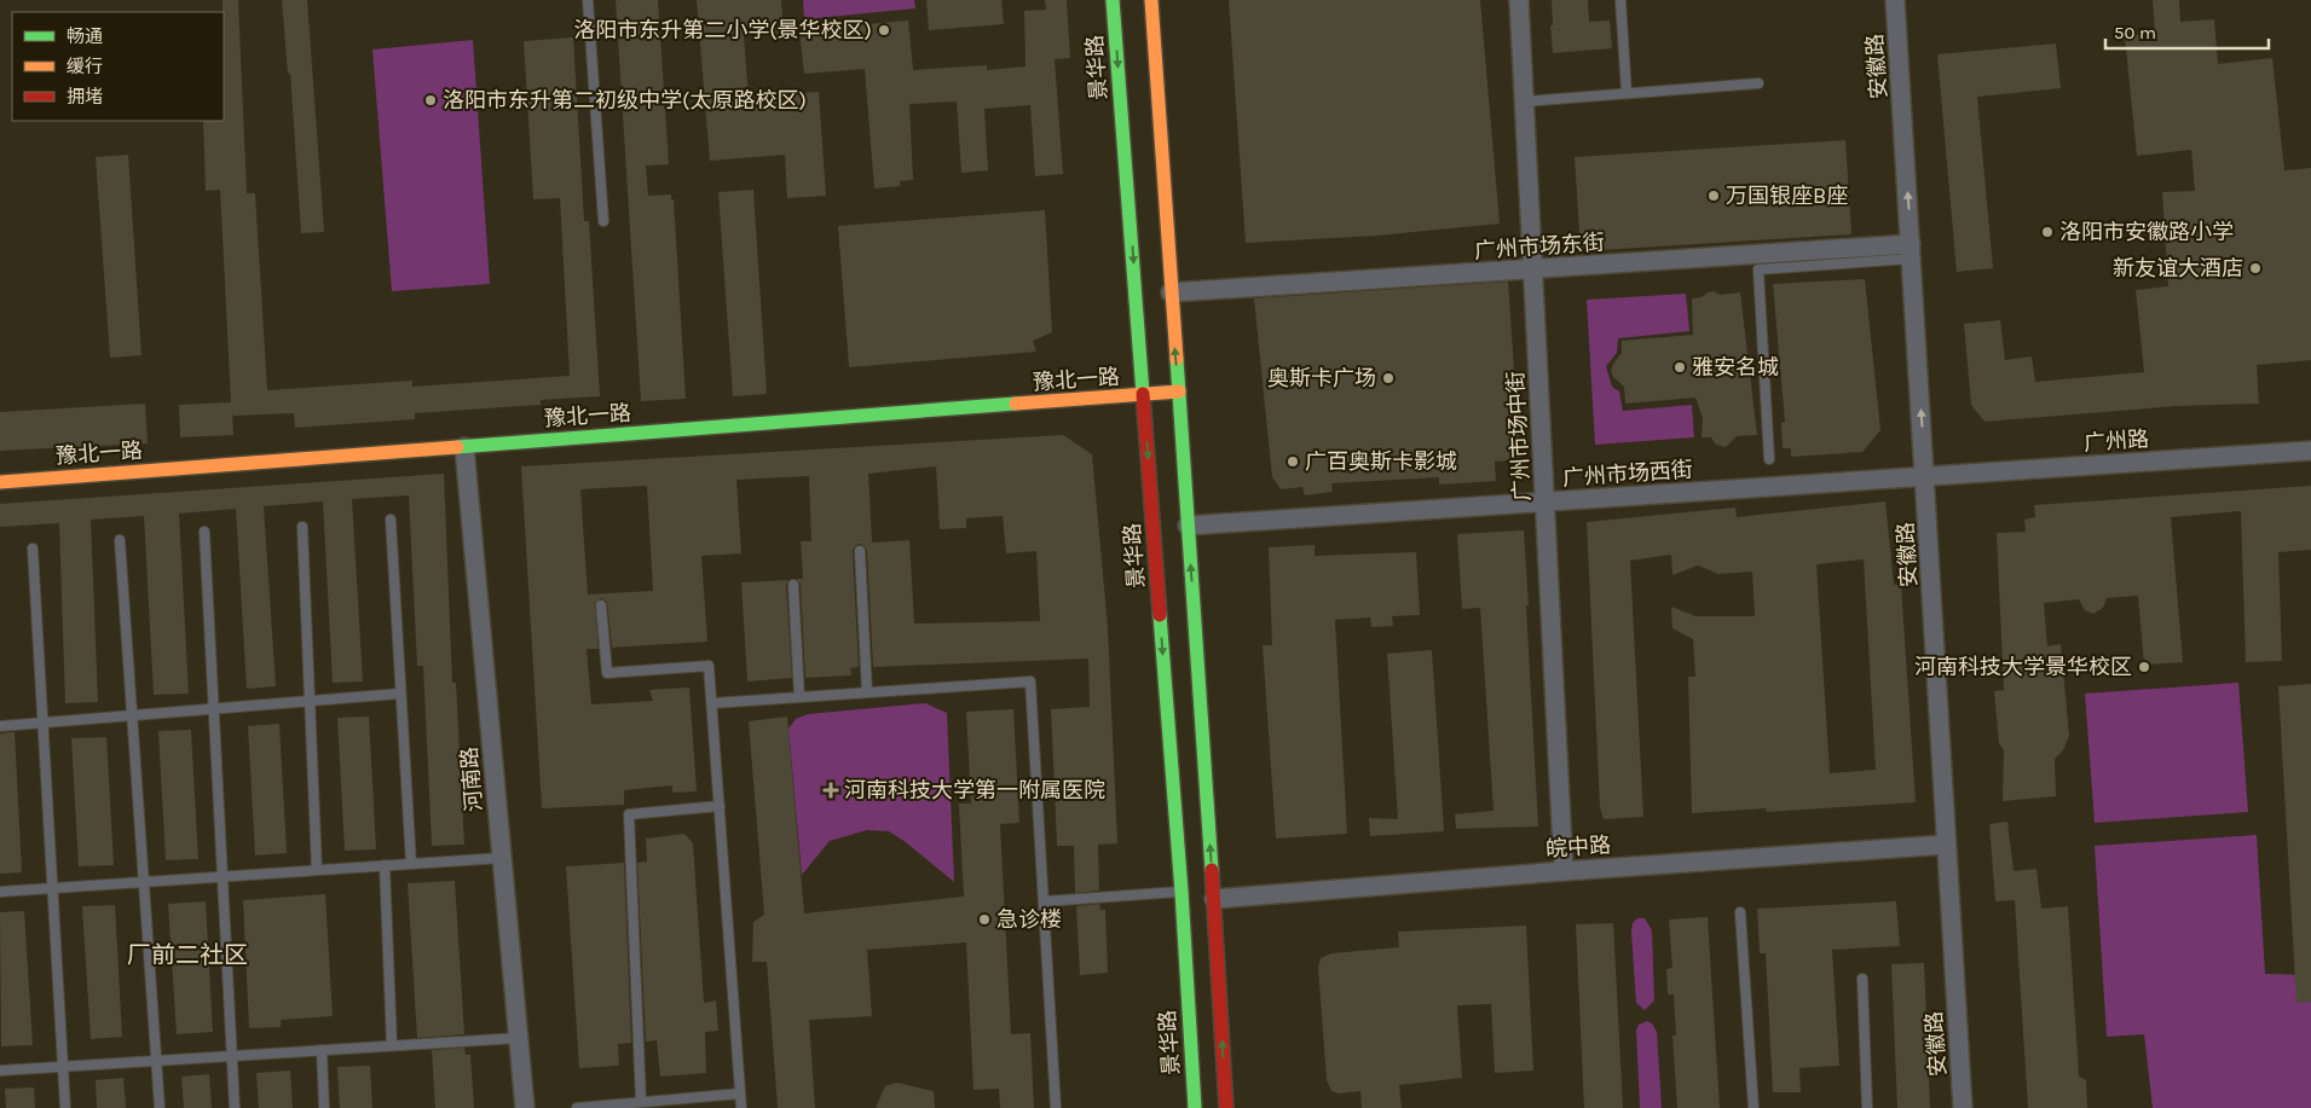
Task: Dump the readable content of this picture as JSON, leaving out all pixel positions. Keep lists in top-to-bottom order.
{
  "streets": {
    "main road": ["景华路", "豫北一路"],
    "street": [
      "安徽路",
      "广州市场东街",
      "广州市场中街",
      "广州路",
      "广州市场西街",
      "河南路",
      "皖中路"
    ]
  },
  "crossings": [
    ["安徽路", "广州市场东街"],
    ["安徽路", "广州路"],
    ["安徽路", "广州市场西街"],
    ["安徽路", "皖中路"],
    ["景华路", "豫北一路"],
    ["广州市场东街", "广州市场中街"],
    ["豫北一路", "河南路"],
    ["广州市场中街", "广州市场西街"],
    ["广州市场中街", "皖中路"],
    ["广州路", "广州市场西街"]
  ],
  "one_way": ["安徽路"],
  "districts": ["厂前二社区"],
  "places": {
    "other": [
      "洛阳市东升第二小学(景华校区)",
      "洛阳市东升第二初级中学(太原路校区)",
      "万国银座B座",
      "洛阳市安徽路小学",
      "新友谊大酒店",
      "雅安名城",
      "奥斯卡广场",
      "广百奥斯卡影城",
      "河南科技大学景华校区",
      "急诊楼"
    ],
    "health": ["河南科技大学第一附属医院"]
  },
  "legend": ["畅通", "缓行", "拥堵"],
  "scale_bar": "50 m"
}
